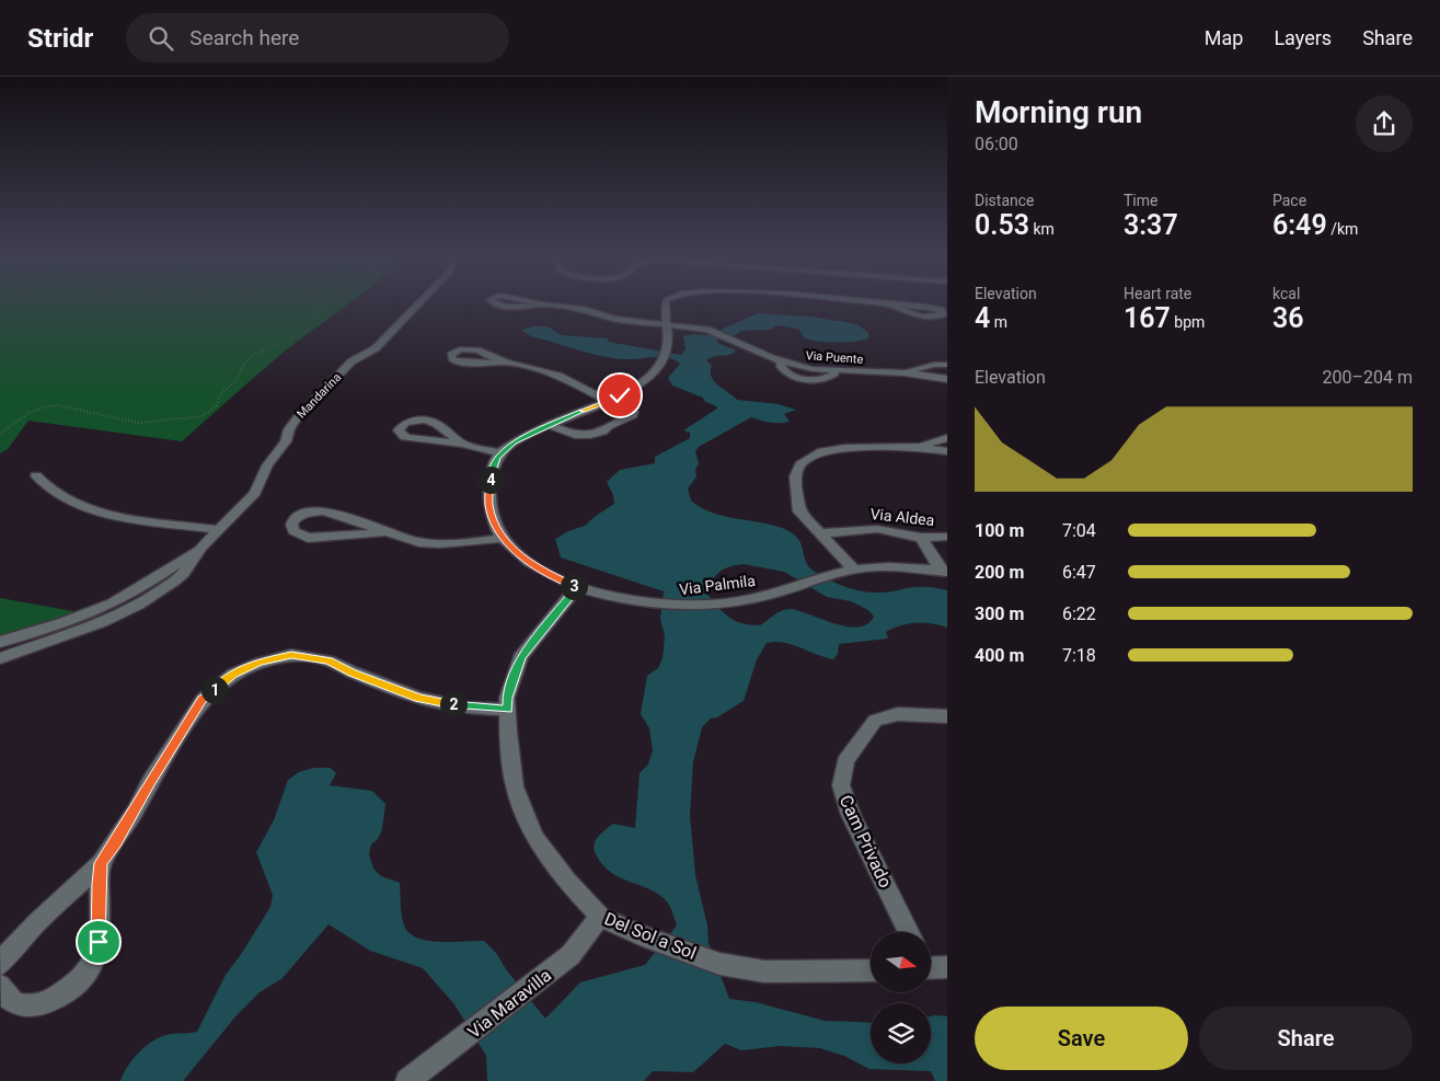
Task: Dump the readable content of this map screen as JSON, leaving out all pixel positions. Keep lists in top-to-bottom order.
{
  "streets": {
    "street": [
      "Via Puente",
      "Mandarina",
      "Via Aldea",
      "Via Palmila",
      "Cam Privado",
      "Del Sol a Sol",
      "Via Maravilla"
    ]
  },
  "crossings": [
    ["Via Palmila", "Del Sol a Sol"],
    ["Del Sol a Sol", "Via Maravilla"]
  ],
  "north": "right",
  "page": {
    "header": "Stridr",
    "search": "Search here",
    "nav": ["Map", "Layers", "Share"],
    "heading": ["Morning run", "06:00"],
    "stats": [
      ["Distance", "0.53 km"],
      ["Time", "3:37"],
      ["Pace", "6:49 /km"],
      ["Elevation", "4 m"],
      ["Heart rate", "167 bpm"],
      ["kcal", "36"]
    ],
    "chart": ["Elevation", "200–204 m"],
    "pins": [
      "4",
      "3",
      "1",
      "2"
    ],
    "list": [
      {
        "name": "100 m",
        "note": "7:04"
      },
      {
        "name": "200 m",
        "note": "6:47"
      },
      {
        "name": "300 m",
        "note": "6:22"
      },
      {
        "name": "400 m",
        "note": "7:18"
      }
    ],
    "buttons": ["Save", "Share"]
  }
}
